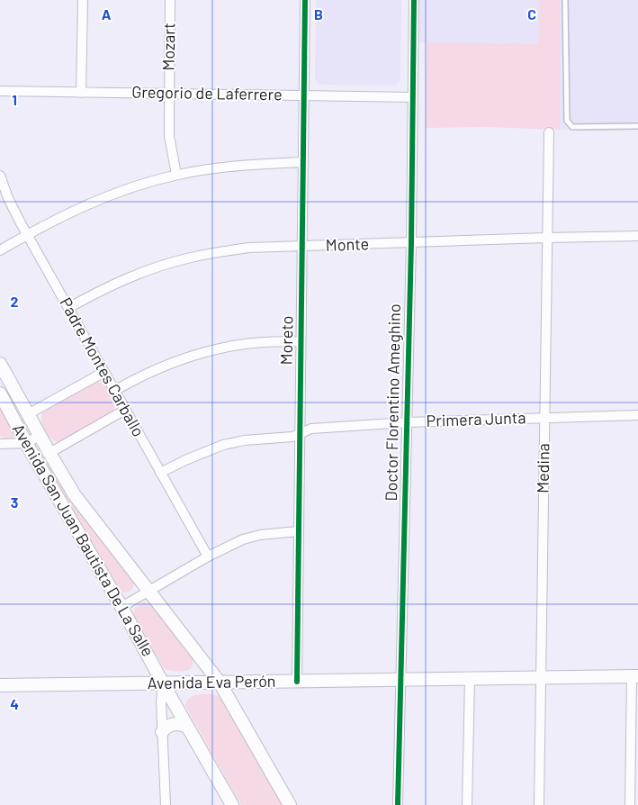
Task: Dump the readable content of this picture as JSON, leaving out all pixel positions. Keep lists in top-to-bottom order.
{
  "streets": {
    "street": [
      "Mozart",
      "Gregorio de Laferrere",
      "Monte",
      "Moreto",
      "Padre Montes Carballo",
      "Doctor Florentino Ameghino",
      "Primera Junta",
      "Medina",
      "Avenida San Juan Bautista De La Salle",
      "Avenida Eva Perón"
    ]
  },
  "crossings": [
    ["Mozart", "Gregorio de Laferrere"],
    ["Gregorio de Laferrere", "Moreto"],
    ["Gregorio de Laferrere", "Doctor Florentino Ameghino"],
    ["Monte", "Moreto"],
    ["Monte", "Padre Montes Carballo"],
    ["Monte", "Doctor Florentino Ameghino"],
    ["Monte", "Medina"],
    ["Moreto", "Primera Junta"],
    ["Moreto", "Avenida Eva Perón"],
    ["Padre Montes Carballo", "Primera Junta"],
    ["Doctor Florentino Ameghino", "Primera Junta"],
    ["Doctor Florentino Ameghino", "Avenida Eva Perón"],
    ["Primera Junta", "Medina"],
    ["Medina", "Avenida Eva Perón"],
    ["Avenida San Juan Bautista De La Salle", "Avenida Eva Perón"]
  ],
  "grid": {
    "columns": ["A", "B", "C"],
    "rows": [
      "1",
      "2",
      "3",
      "4"
    ]
  }
}
